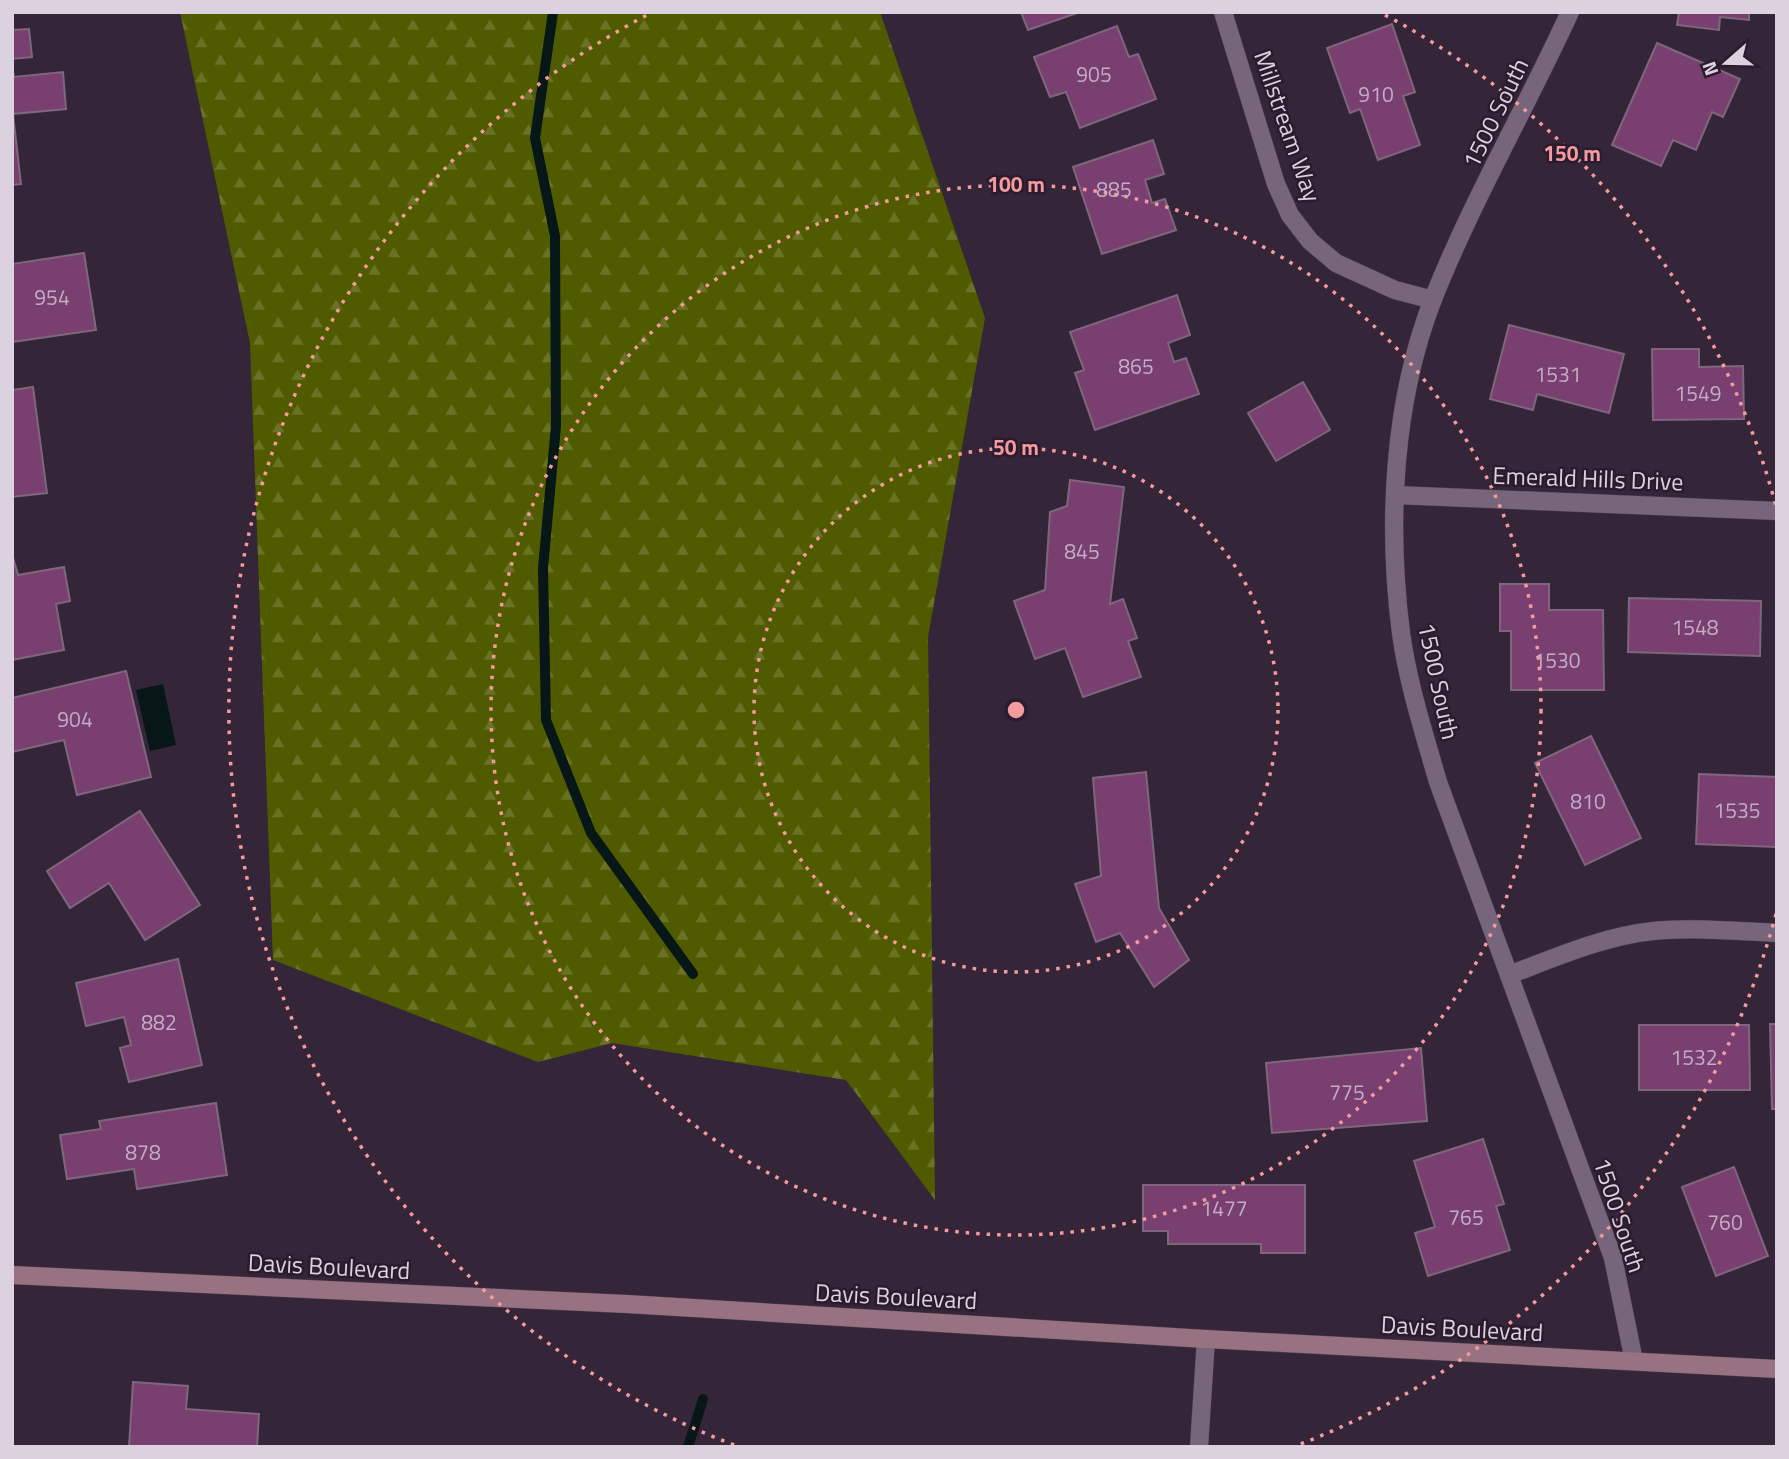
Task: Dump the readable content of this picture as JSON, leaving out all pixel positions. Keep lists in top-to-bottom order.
{
  "streets": {
    "street": [
      "1500 South",
      "Millstream Way",
      "Emerald Hills Drive",
      "Davis Boulevard"
    ]
  },
  "crossings": [
    ["1500 South", "Millstream Way"],
    ["1500 South", "Emerald Hills Drive"],
    ["1500 South", "Davis Boulevard"]
  ],
  "house_numbers": [
    "905",
    "910",
    "885",
    "954",
    "865",
    "1531",
    "1549",
    "845",
    "1548",
    "1530",
    "904",
    "810",
    "1535",
    "882",
    "1532",
    "775",
    "878",
    "1477",
    "765",
    "760"
  ],
  "north": "left",
  "rings": ["150 m", "100 m", "50 m"]
}
